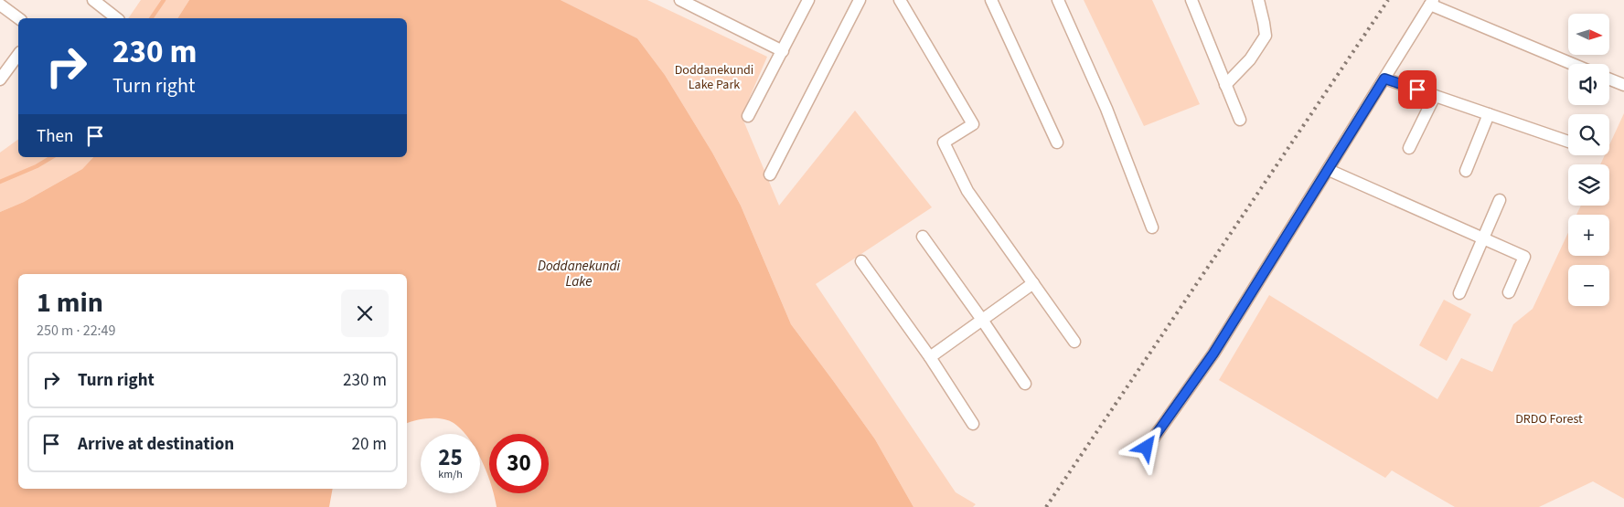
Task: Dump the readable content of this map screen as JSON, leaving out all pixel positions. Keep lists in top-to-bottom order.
{
  "water": ["Doddanekundi Lake"],
  "parks": ["Doddanekundi Lake Park", "DRDO Forest"],
  "north": "right",
  "page": {
    "map_buttons": ["+", "−"],
    "turn": ["230 m", "Turn right"],
    "then": "Then",
    "heading": ["1 min", "250 m · 22:49"],
    "list": [
      {
        "name": "Turn right",
        "value": "230 m"
      },
      {
        "name": "Arrive at destination",
        "value": "20 m"
      }
    ],
    "speed": "25 km/h",
    "limit": "30"
  }
}
